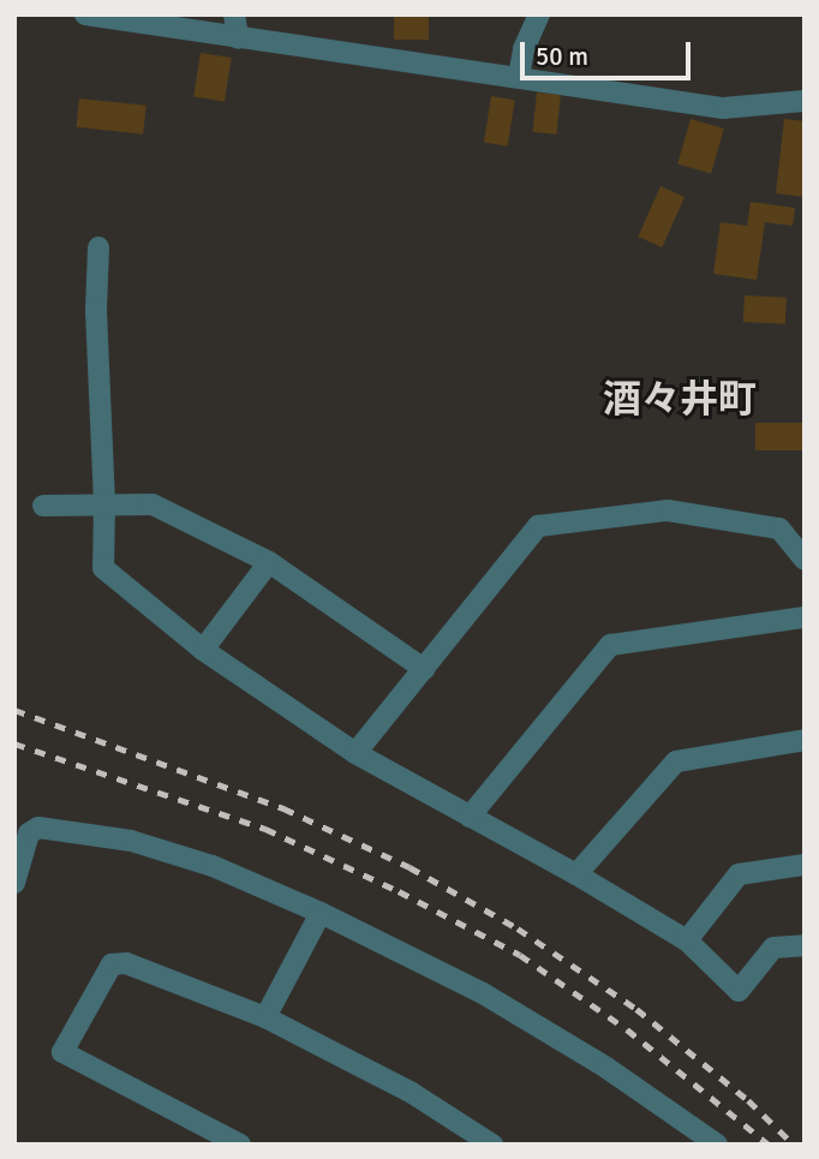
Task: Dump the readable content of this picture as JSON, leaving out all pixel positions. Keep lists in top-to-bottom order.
{
  "districts": ["酒々井町"],
  "scale_bar": "50 m"
}
